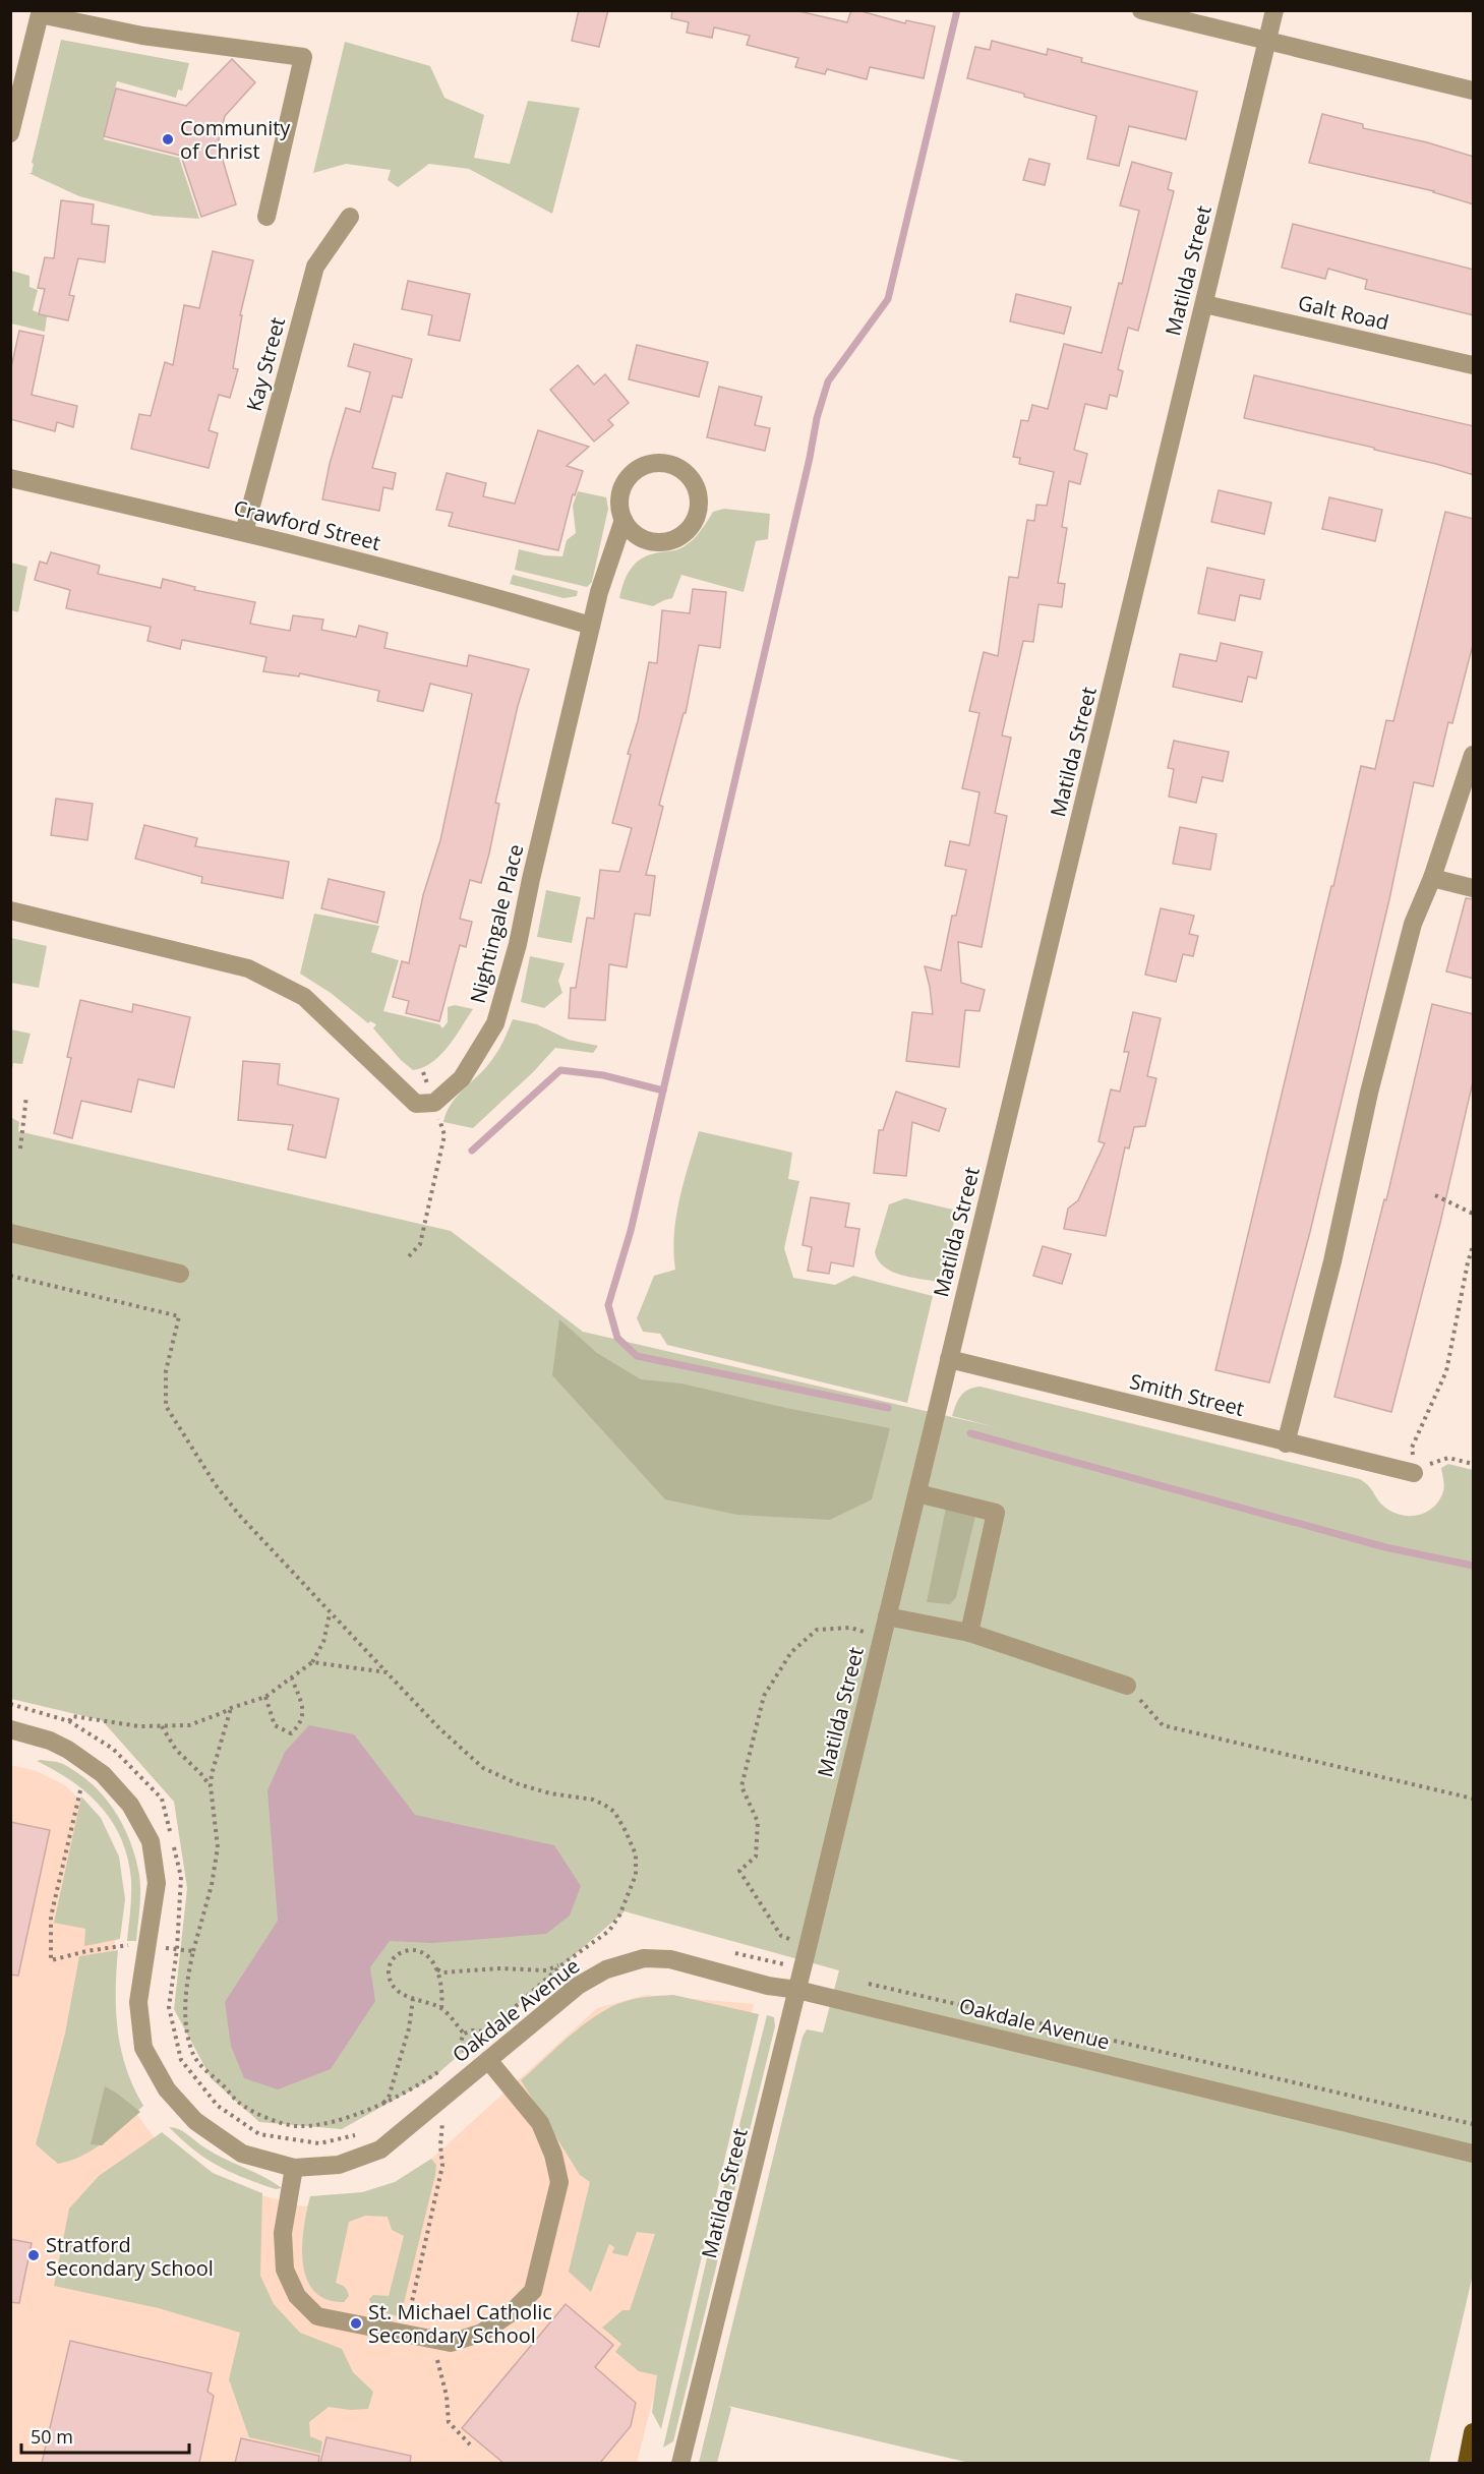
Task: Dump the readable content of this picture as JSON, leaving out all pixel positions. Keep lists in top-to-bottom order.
{
  "streets": {
    "street": [
      "Matilda Street",
      "Galt Road",
      "Kay Street",
      "Crawford Street",
      "Nightingale Place",
      "Smith Street",
      "Oakdale Avenue"
    ]
  },
  "crossings": [
    ["Matilda Street", "Galt Road"],
    ["Matilda Street", "Smith Street"],
    ["Matilda Street", "Oakdale Avenue"],
    ["Kay Street", "Crawford Street"],
    ["Crawford Street", "Nightingale Place"]
  ],
  "places": ["Community of Christ", "Stratford Secondary School", "St. Michael Catholic Secondary School"],
  "scale_bar": "50 m"
}
